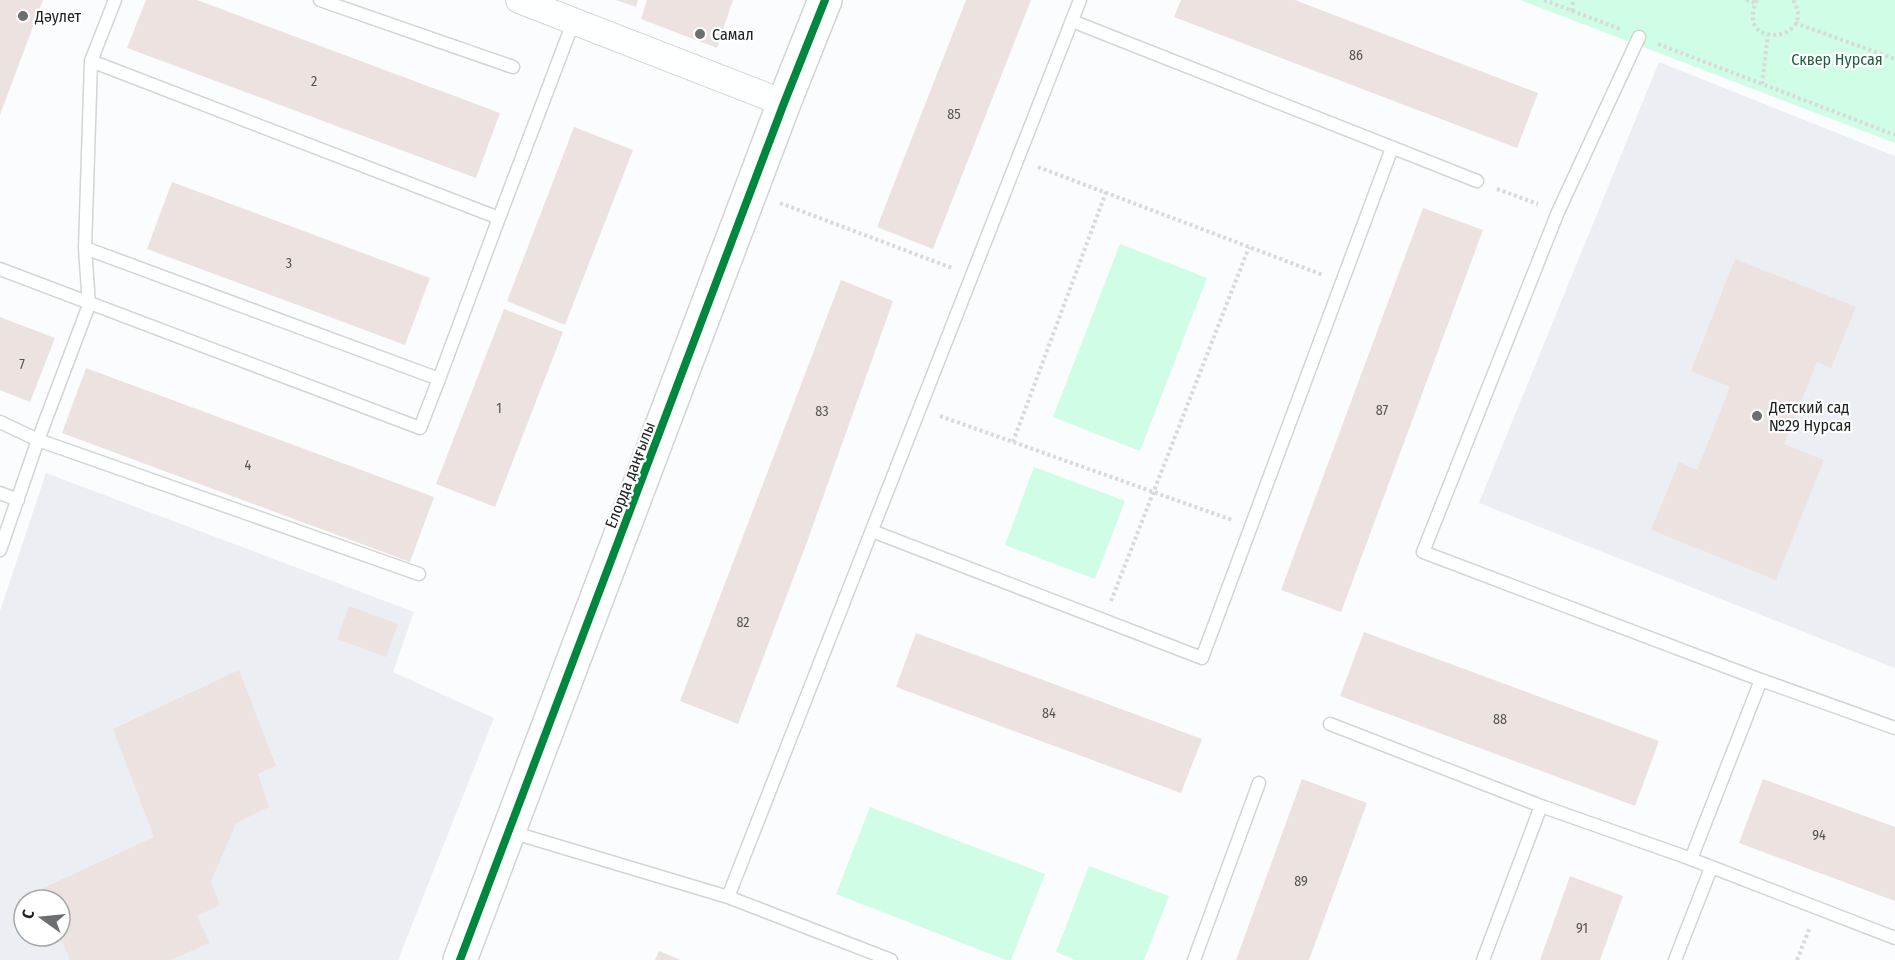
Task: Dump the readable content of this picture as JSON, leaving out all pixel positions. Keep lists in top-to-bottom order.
{
  "streets": {
    "street": ["Елорда даңғылы"]
  },
  "parks": ["Сквер Нурсая"],
  "places": ["Дәулет", "Самал", "Детский сад №29 Нурсая"],
  "house_numbers": [
    "86",
    "2",
    "85",
    "3",
    "7",
    "1",
    "87",
    "83",
    "4",
    "82",
    "84",
    "88",
    "94",
    "89",
    "91"
  ],
  "north": "left"
}
